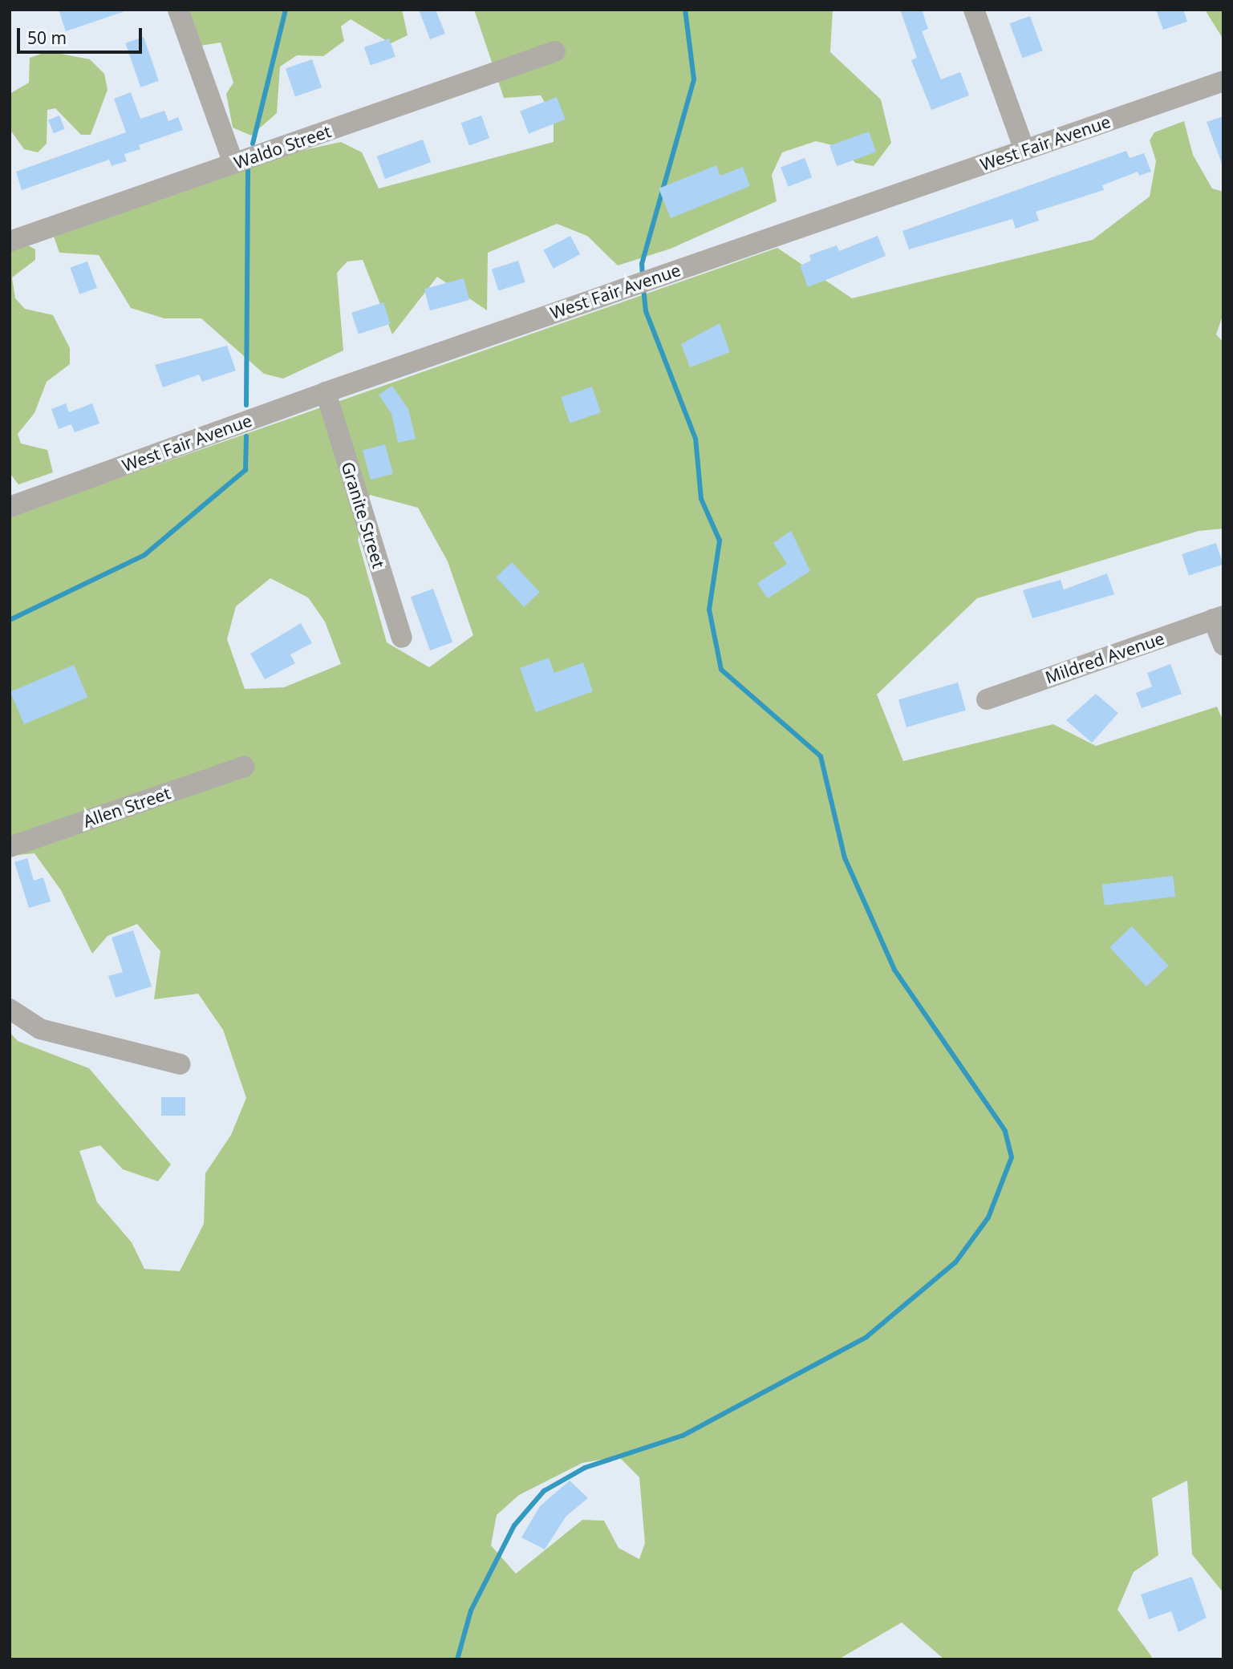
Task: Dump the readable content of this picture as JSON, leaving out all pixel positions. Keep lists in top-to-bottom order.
{
  "streets": {
    "street": [
      "West Fair Avenue",
      "Waldo Street",
      "Granite Street",
      "Mildred Avenue",
      "Allen Street"
    ]
  },
  "crossings": [
    ["West Fair Avenue", "Granite Street"]
  ],
  "scale_bar": "50 m"
}
